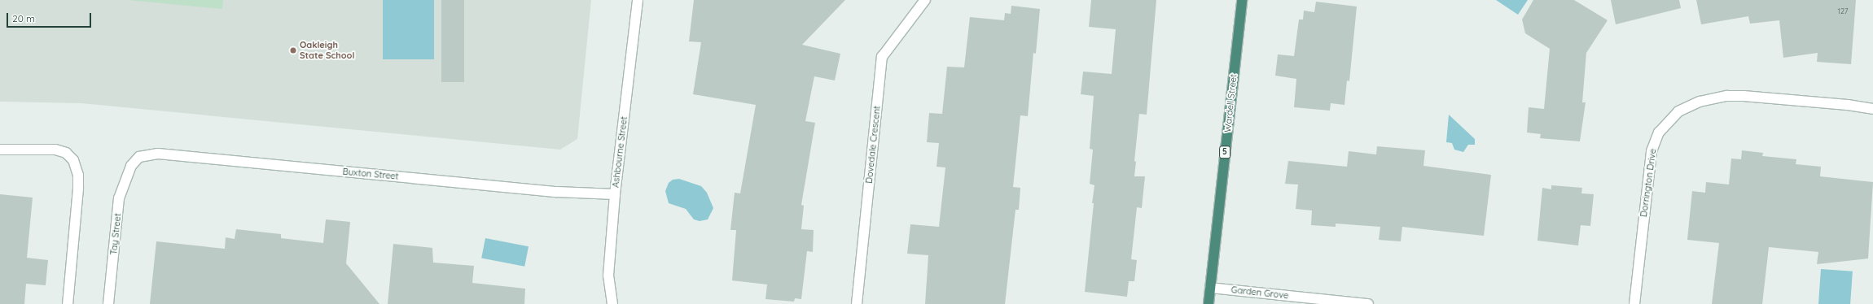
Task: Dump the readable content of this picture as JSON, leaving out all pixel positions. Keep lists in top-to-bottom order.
{
  "streets": {
    "highway": ["Wardell Street", "5"],
    "street": [
      "Dovedale Crescent",
      "Ashbourne Street",
      "Buxton Street",
      "Dorrington Drive",
      "Tay Street",
      "Garden Grove"
    ]
  },
  "crossings": [
    ["Wardell Street", "Garden Grove"],
    ["Ashbourne Street", "Buxton Street"],
    ["Buxton Street", "Tay Street"]
  ],
  "places": ["Oakleigh State School"],
  "house_numbers": ["127"],
  "scale_bar": "20 m"
}
